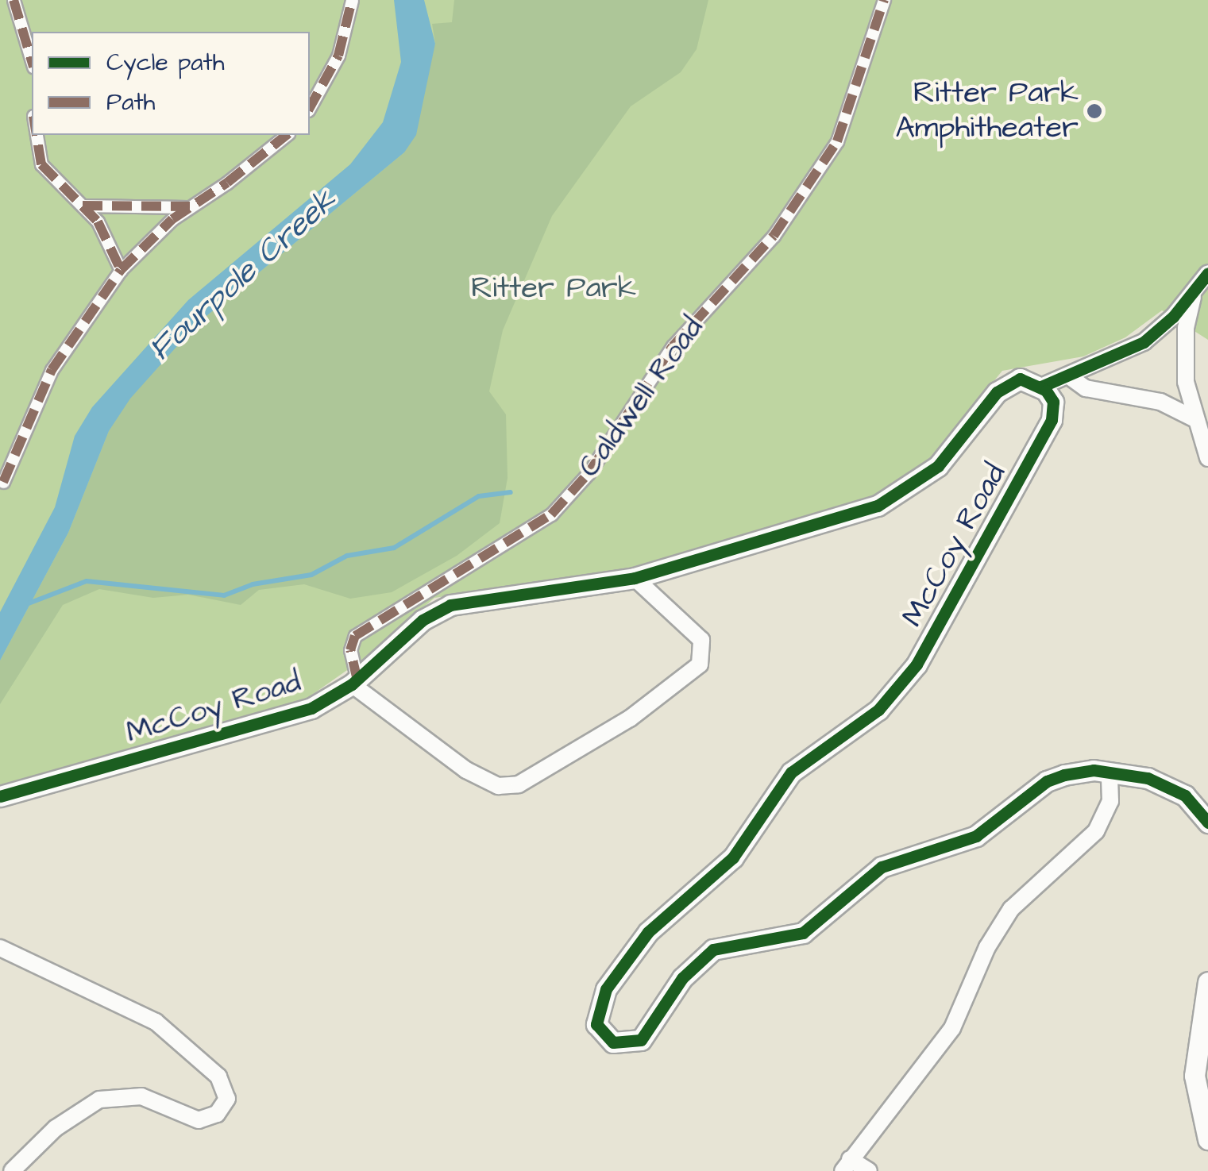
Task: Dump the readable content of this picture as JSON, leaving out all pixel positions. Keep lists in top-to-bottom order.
{
  "streets": {
    "street": ["Caldwell Road", "McCoy Road"]
  },
  "crossings": [
    ["Caldwell Road", "McCoy Road"]
  ],
  "water": ["Fourpole Creek"],
  "parks": ["Ritter Park"],
  "places": ["Ritter Park Amphitheater"],
  "legend": ["Cycle path", "Path"]
}
